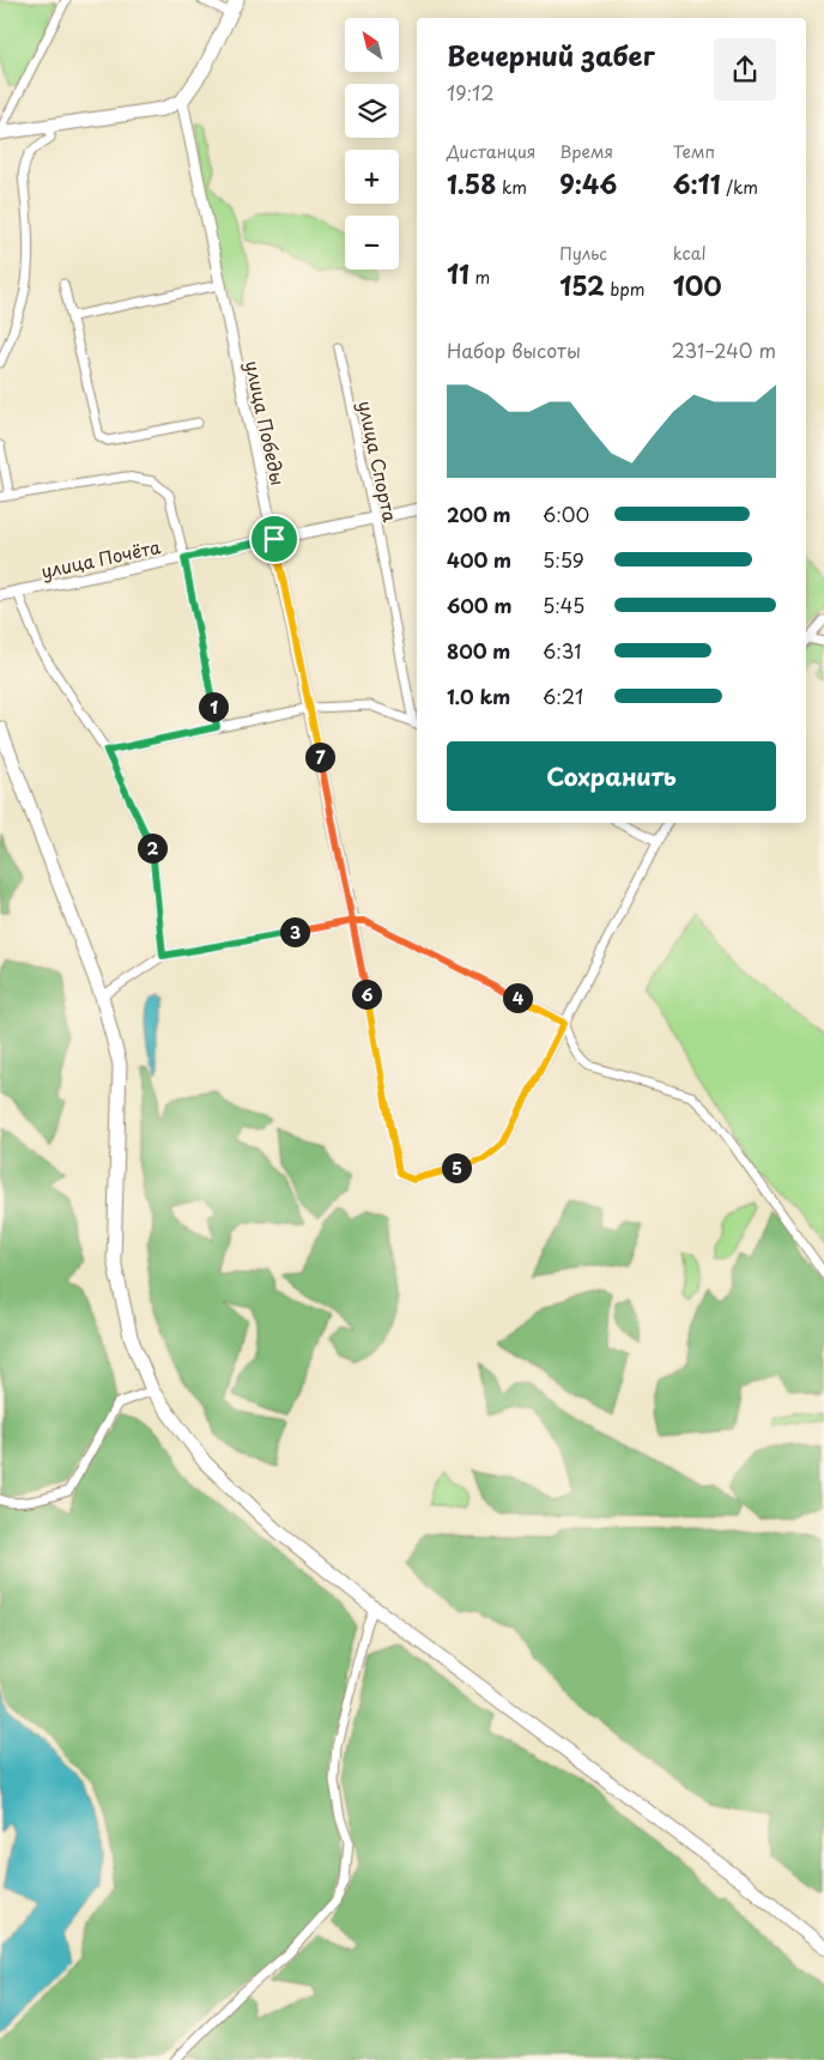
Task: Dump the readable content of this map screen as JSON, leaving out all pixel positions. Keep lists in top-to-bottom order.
{
  "streets": {
    "street": ["улица Победы", "улица Спорта", "улица Почёта"]
  },
  "crossings": [
    ["улица Победы", "улица Почёта"],
    ["улица Спорта", "улица Почёта"]
  ],
  "north": "top left",
  "page": {
    "map_buttons": ["+", "−"],
    "heading": ["Вечерний забег", "19:12"],
    "stats": [
      ["Дистанция", "1.58 km"],
      ["Время", "9:46"],
      ["Темп", "6:11 /km"],
      ["11 m"],
      ["Пульс", "152 bpm"],
      ["kcal", "100"]
    ],
    "chart": ["Набор высоты", "231–240 m"],
    "list": [
      {
        "name": "200 m",
        "note": "6:00"
      },
      {
        "name": "400 m",
        "note": "5:59"
      },
      {
        "name": "600 m",
        "note": "5:45"
      },
      {
        "name": "800 m",
        "note": "6:31"
      },
      {
        "name": "1.0 km",
        "note": "6:21"
      }
    ],
    "pins": [
      "1",
      "7",
      "2",
      "3",
      "6",
      "4",
      "5"
    ],
    "buttons": "Сохранить"
  }
}
